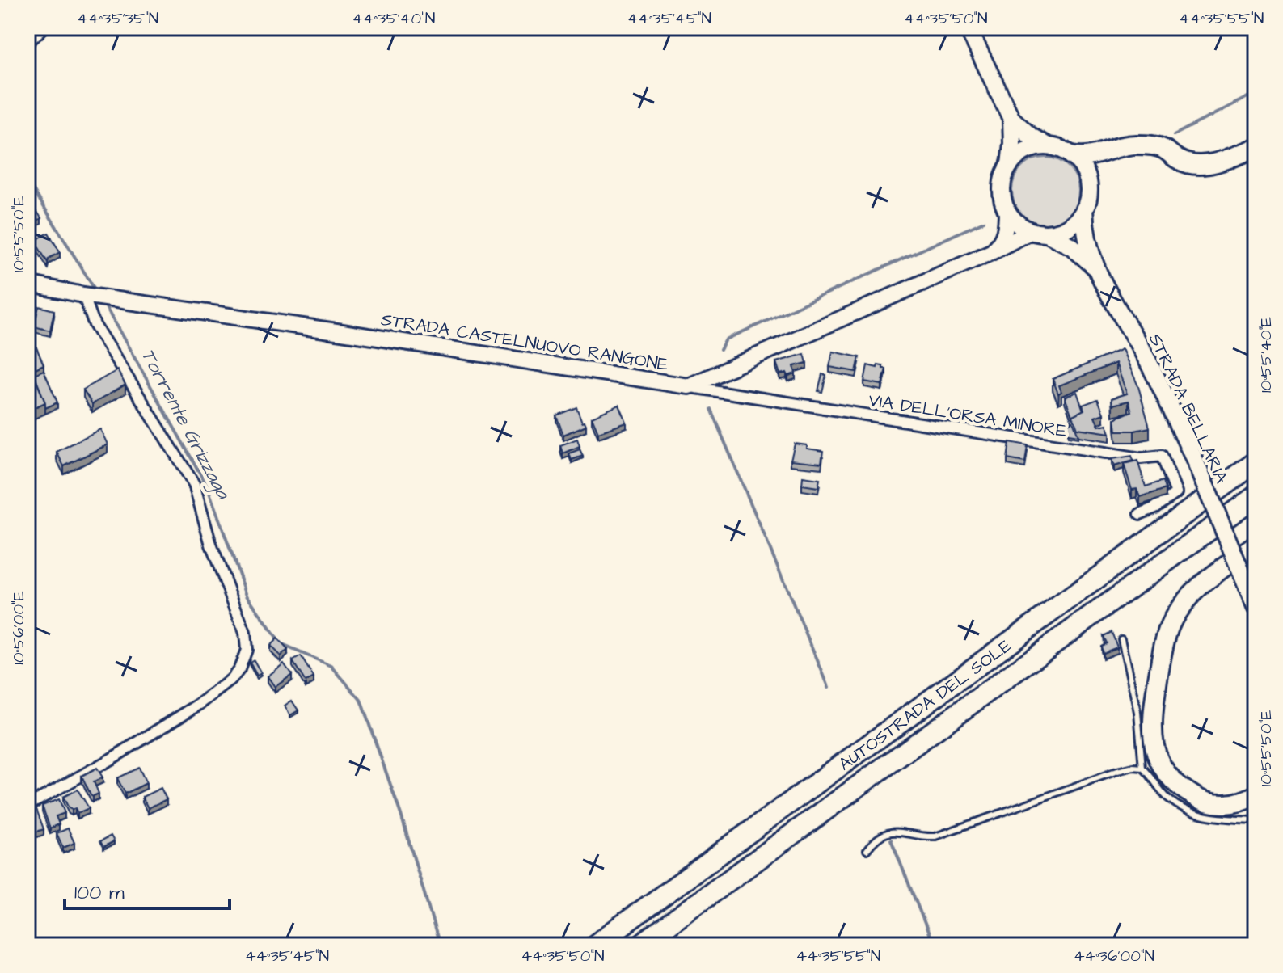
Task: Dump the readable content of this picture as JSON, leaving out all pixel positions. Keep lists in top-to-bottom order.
{
  "streets": {
    "highway": ["AUTOSTRADA DEL SOLE"],
    "main road": ["STRADA CASTELNUOVO RANGONE", "STRADA BELLARIA"],
    "street": ["VIA DELL'ORSA MINORE"]
  },
  "crossings": [
    ["STRADA CASTELNUOVO RANGONE", "STRADA BELLARIA"],
    ["STRADA CASTELNUOVO RANGONE", "VIA DELL'ORSA MINORE"]
  ],
  "water": ["Torrente Grizzaga"],
  "scale_bar": "100 m",
  "coordinates": [
    "44°35'35\"N",
    "44°35'40\"N",
    "44°35'45\"N",
    "44°35'50\"N",
    "44°35'55\"N",
    "10°55'50\"E",
    "10°55'40\"E",
    "10°56'00\"E",
    "44°36'00\"N"
  ]
}
